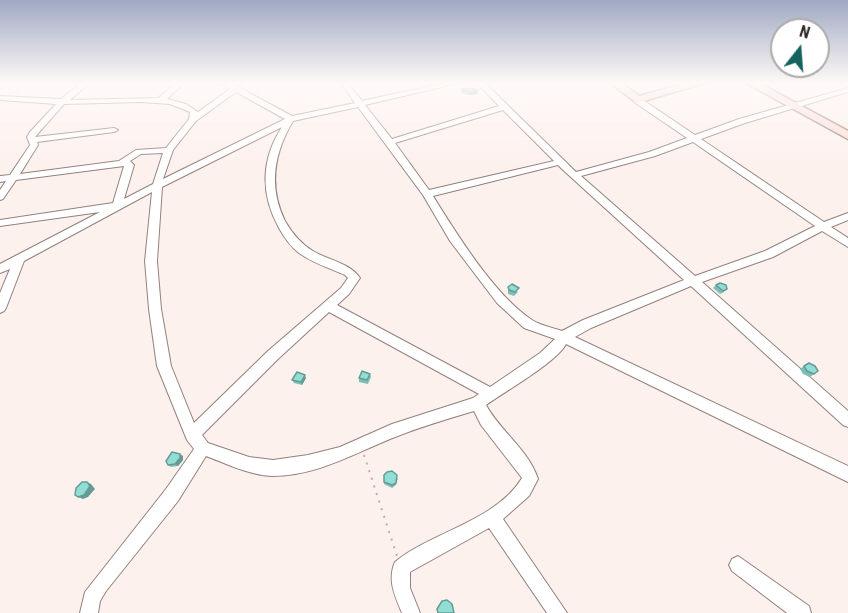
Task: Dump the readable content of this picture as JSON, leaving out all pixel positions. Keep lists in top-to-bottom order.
{
  "north": "top"
}
